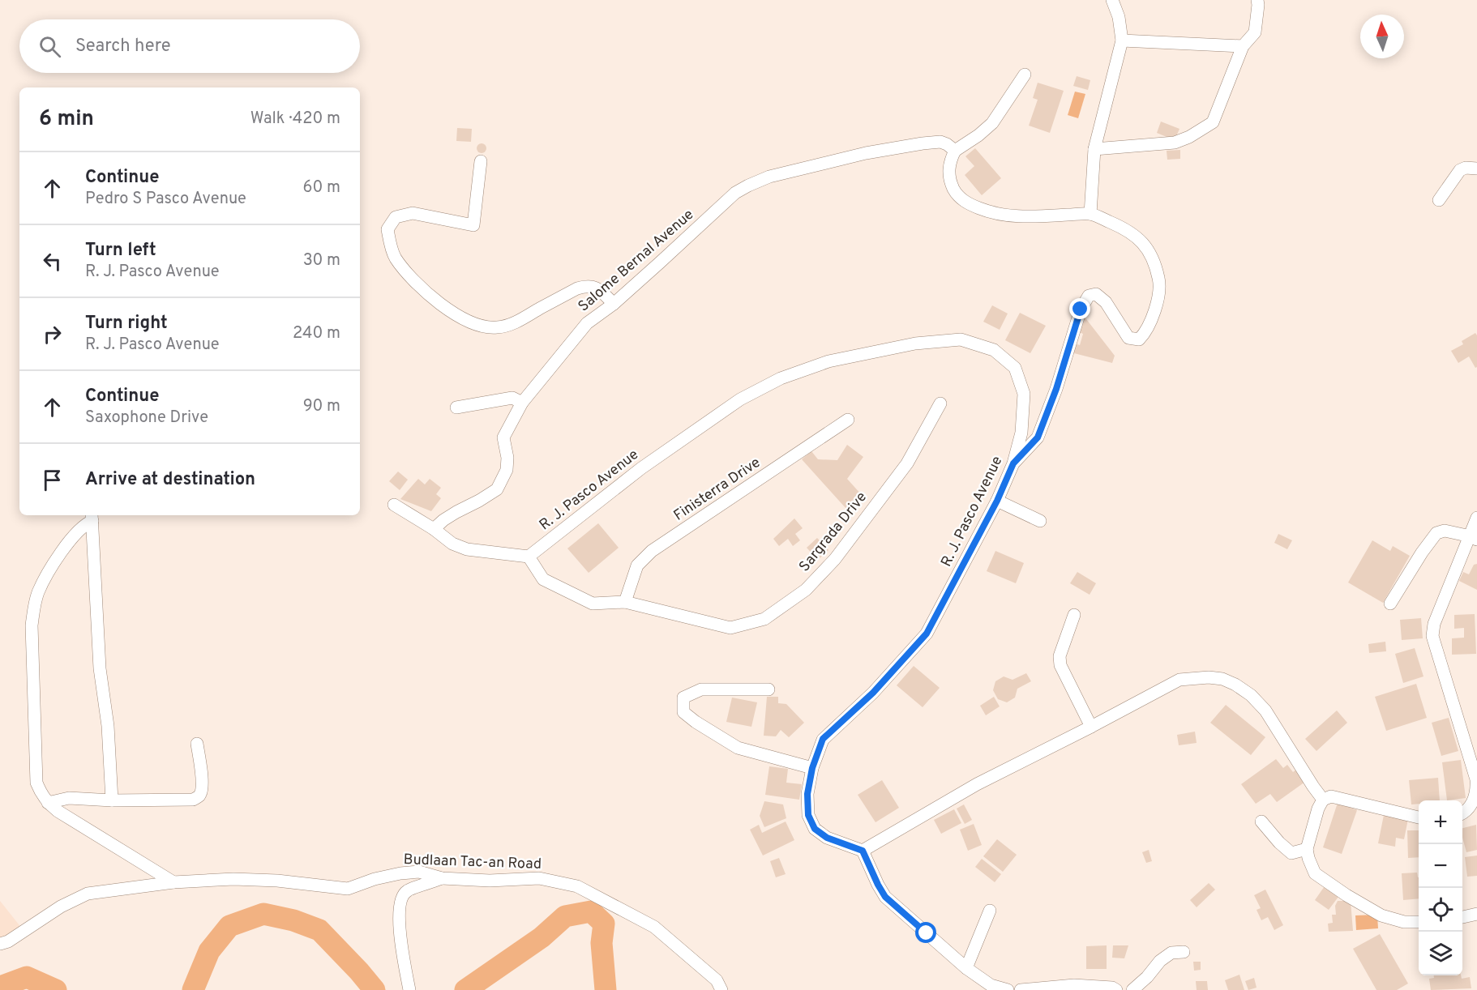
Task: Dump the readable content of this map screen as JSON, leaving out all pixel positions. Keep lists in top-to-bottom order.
{
  "streets": {
    "street": [
      "Salome Bernal Avenue",
      "Finisterra Drive",
      "R. J. Pasco Avenue",
      "Sargrada Drive",
      "Budlaan Tac-an Road"
    ]
  },
  "crossings": [
    ["Finisterra Drive", "Sargrada Drive"],
    ["R. J. Pasco Avenue", "Sargrada Drive"]
  ],
  "north": "top",
  "page": {
    "search": "Search here",
    "heading": ["6 min", "Walk · 420 m"],
    "list": [
      ["Continue", "Pedro S Pasco Avenue", "60 m"],
      ["Turn left", "R. J. Pasco Avenue", "30 m"],
      ["Turn right", "R. J. Pasco Avenue", "240 m"],
      ["Continue", "Saxophone Drive", "90 m"],
      "Arrive at destination"
    ],
    "map_buttons": ["+", "−"]
  }
}
